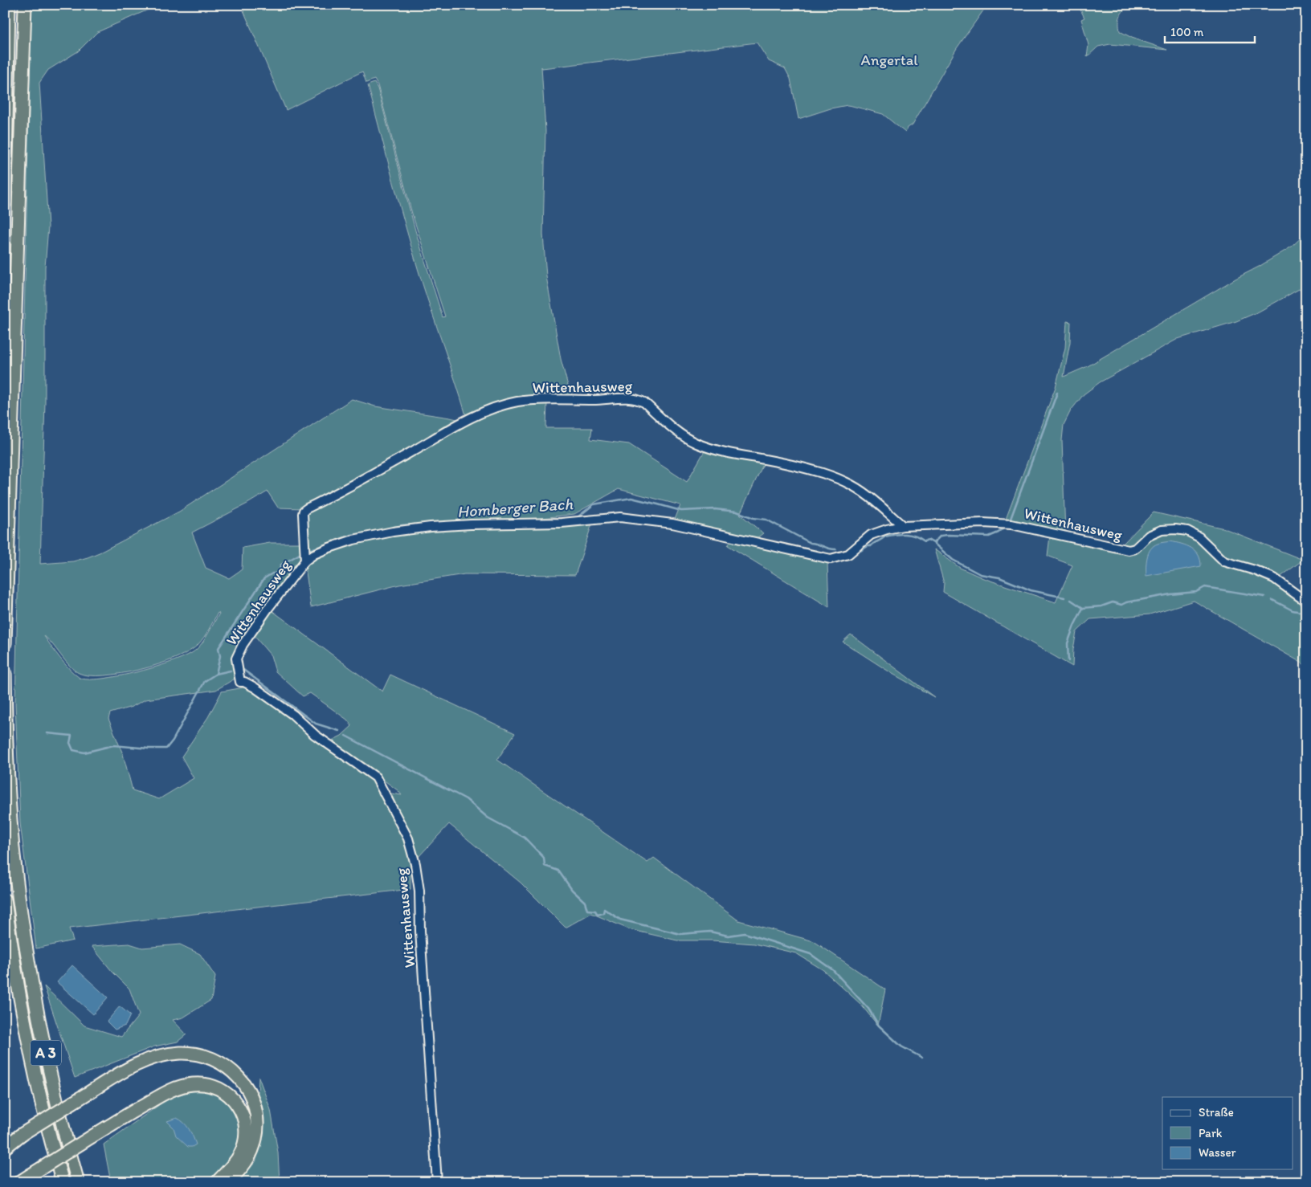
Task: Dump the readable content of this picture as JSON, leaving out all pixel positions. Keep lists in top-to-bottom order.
{
  "streets": {
    "highway": ["A 3"],
    "street": ["Wittenhausweg"]
  },
  "water": ["Homberger Bach"],
  "parks": ["Angertal"],
  "legend": ["Straße", "Park", "Wasser"],
  "scale_bar": "100 m"
}
